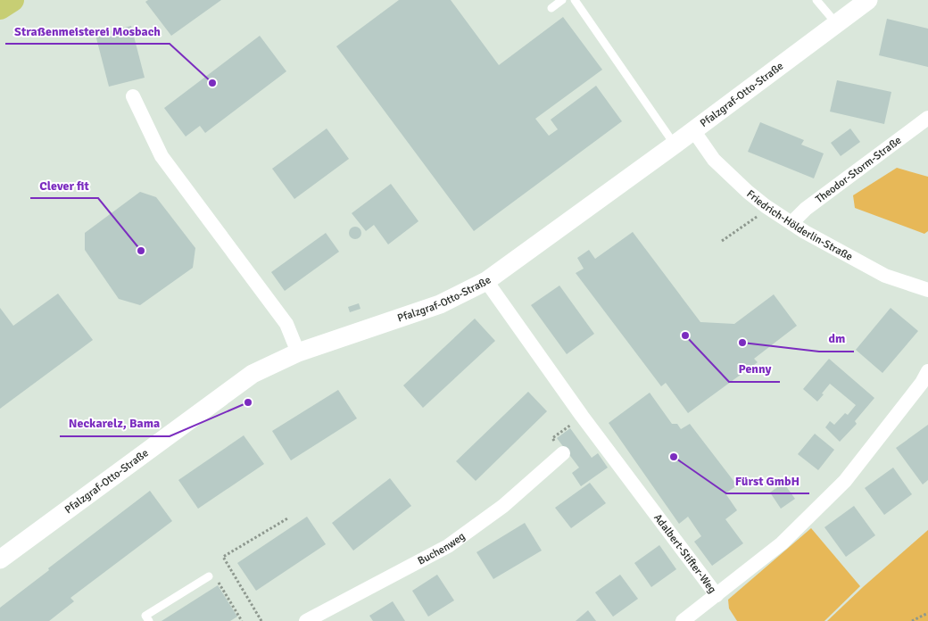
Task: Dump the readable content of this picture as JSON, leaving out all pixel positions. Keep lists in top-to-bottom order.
{
  "streets": {
    "street": [
      "Pfalzgraf-Otto-Straße",
      "Theodor-Storm-Straße",
      "Friedrich-Hölderlin-Straße",
      "Buchenweg",
      "Adalbert-Stifter-Weg"
    ]
  },
  "crossings": [
    ["Pfalzgraf-Otto-Straße", "Friedrich-Hölderlin-Straße"],
    ["Pfalzgraf-Otto-Straße", "Adalbert-Stifter-Weg"],
    ["Theodor-Storm-Straße", "Friedrich-Hölderlin-Straße"]
  ],
  "places": [
    "Straßenmeisterei Mosbach",
    "Clever fit",
    "Penny",
    "dm",
    "Neckarelz, Bama",
    "Fürst GmbH"
  ]
}
